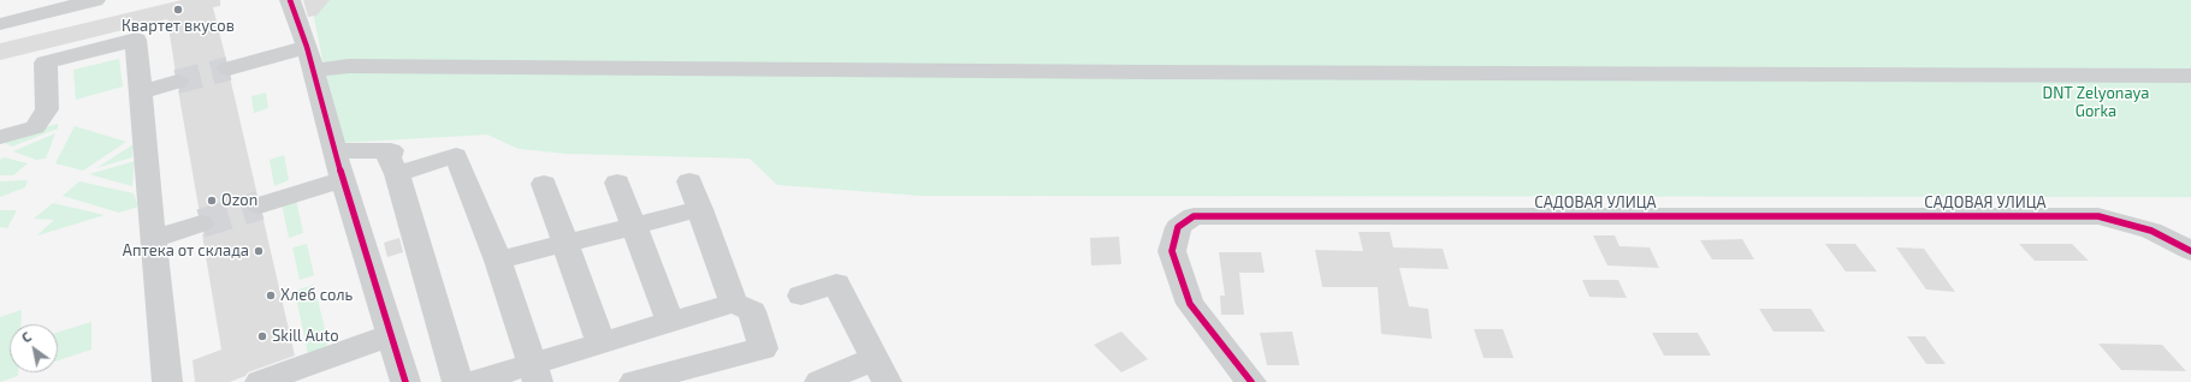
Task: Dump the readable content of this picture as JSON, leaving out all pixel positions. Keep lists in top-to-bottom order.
{
  "streets": {
    "street": ["САДОВАЯ УЛИЦА"]
  },
  "parks": ["DNT Zelyonaya Gorka"],
  "places": [
    "Квартет вкусов",
    "Ozon",
    "Аптека от склада",
    "Хлеб соль",
    "Skill Auto"
  ],
  "north": "top left"
}
